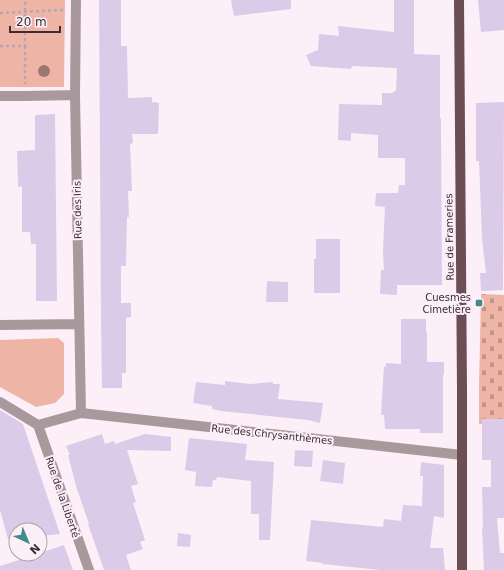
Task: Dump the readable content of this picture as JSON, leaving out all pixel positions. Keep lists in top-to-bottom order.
{
  "streets": {
    "main road": ["Rue de Frameries"],
    "street": ["Rue des Iris", "Rue des Chrysanthèmes", "Rue de la Liberté"]
  },
  "crossings": [
    ["Rue de Frameries", "Rue des Chrysanthèmes"],
    ["Rue des Chrysanthèmes", "Rue de la Liberté"]
  ],
  "places": {
    "transit": ["Cuesmes Cimetière"]
  },
  "scale_bar": "20 m",
  "north": "bottom right"
}
